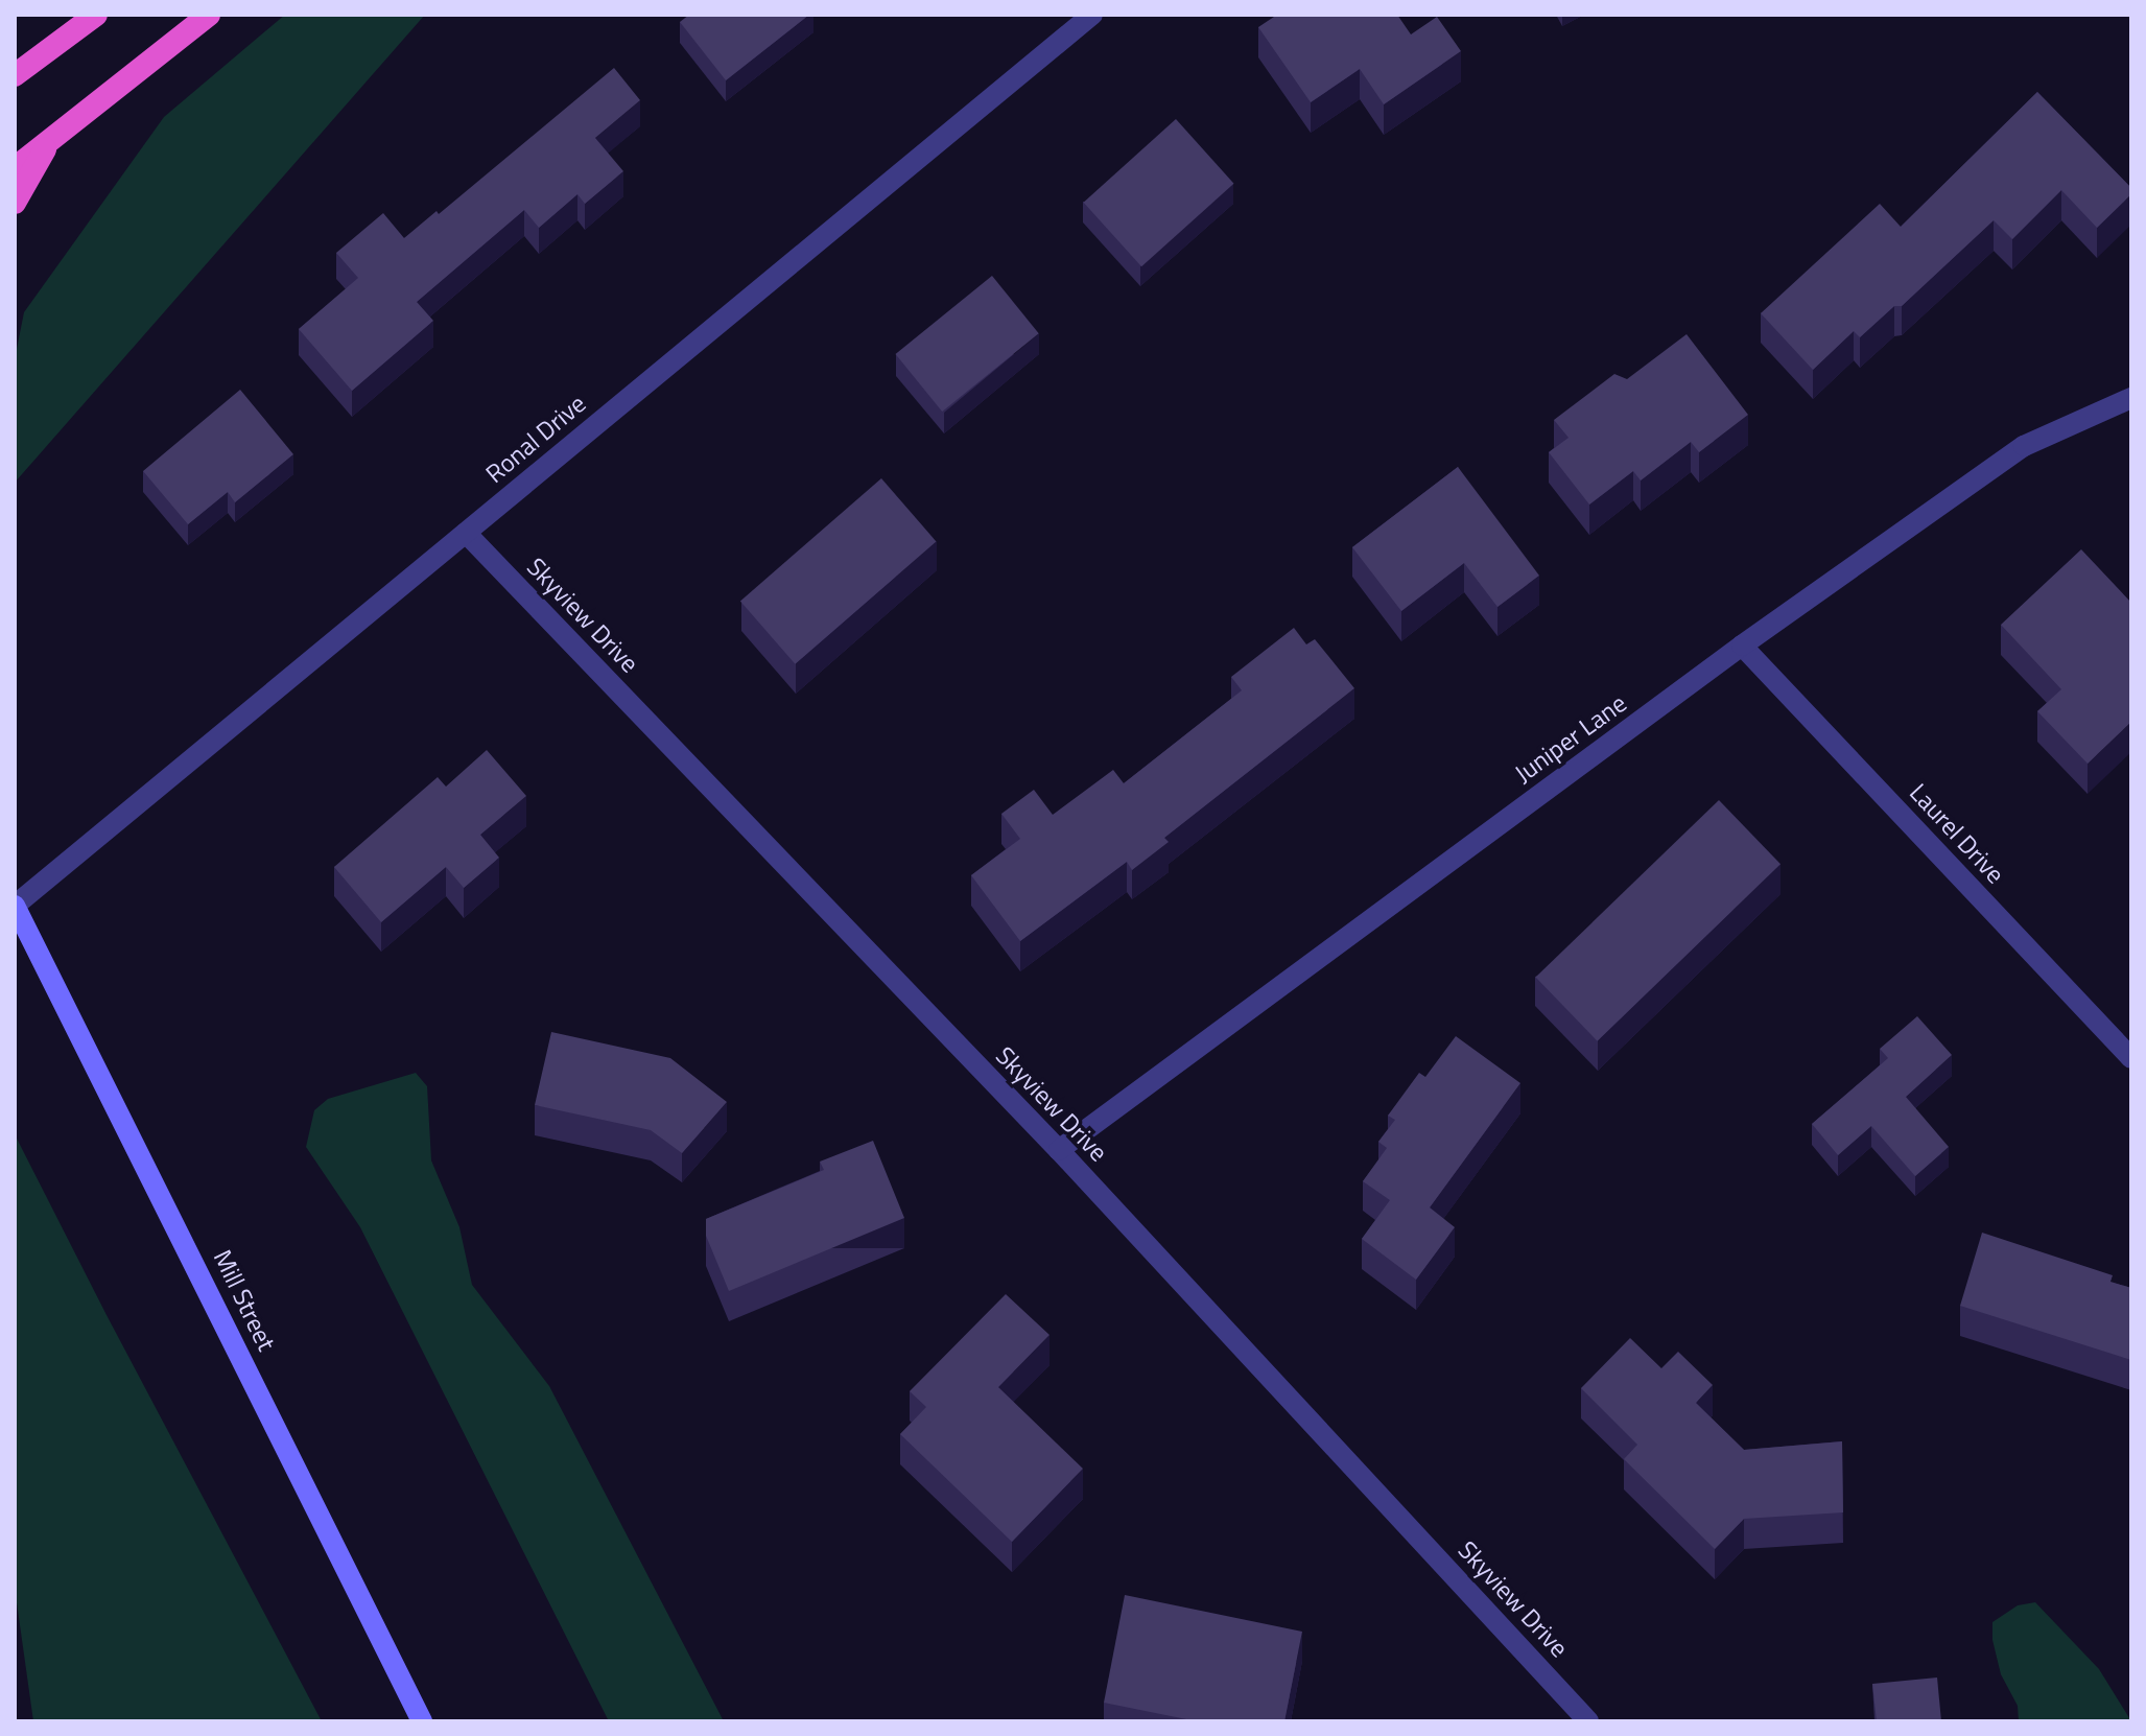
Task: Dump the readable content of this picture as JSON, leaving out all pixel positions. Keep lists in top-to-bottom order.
{
  "streets": {
    "main road": ["Mill Street"],
    "street": [
      "Ronal Drive",
      "Skyview Drive",
      "Juniper Lane",
      "Laurel Drive"
    ]
  },
  "crossings": [
    ["Ronal Drive", "Skyview Drive"],
    ["Ronal Drive", "Mill Street"],
    ["Skyview Drive", "Juniper Lane"],
    ["Juniper Lane", "Laurel Drive"]
  ]
}
